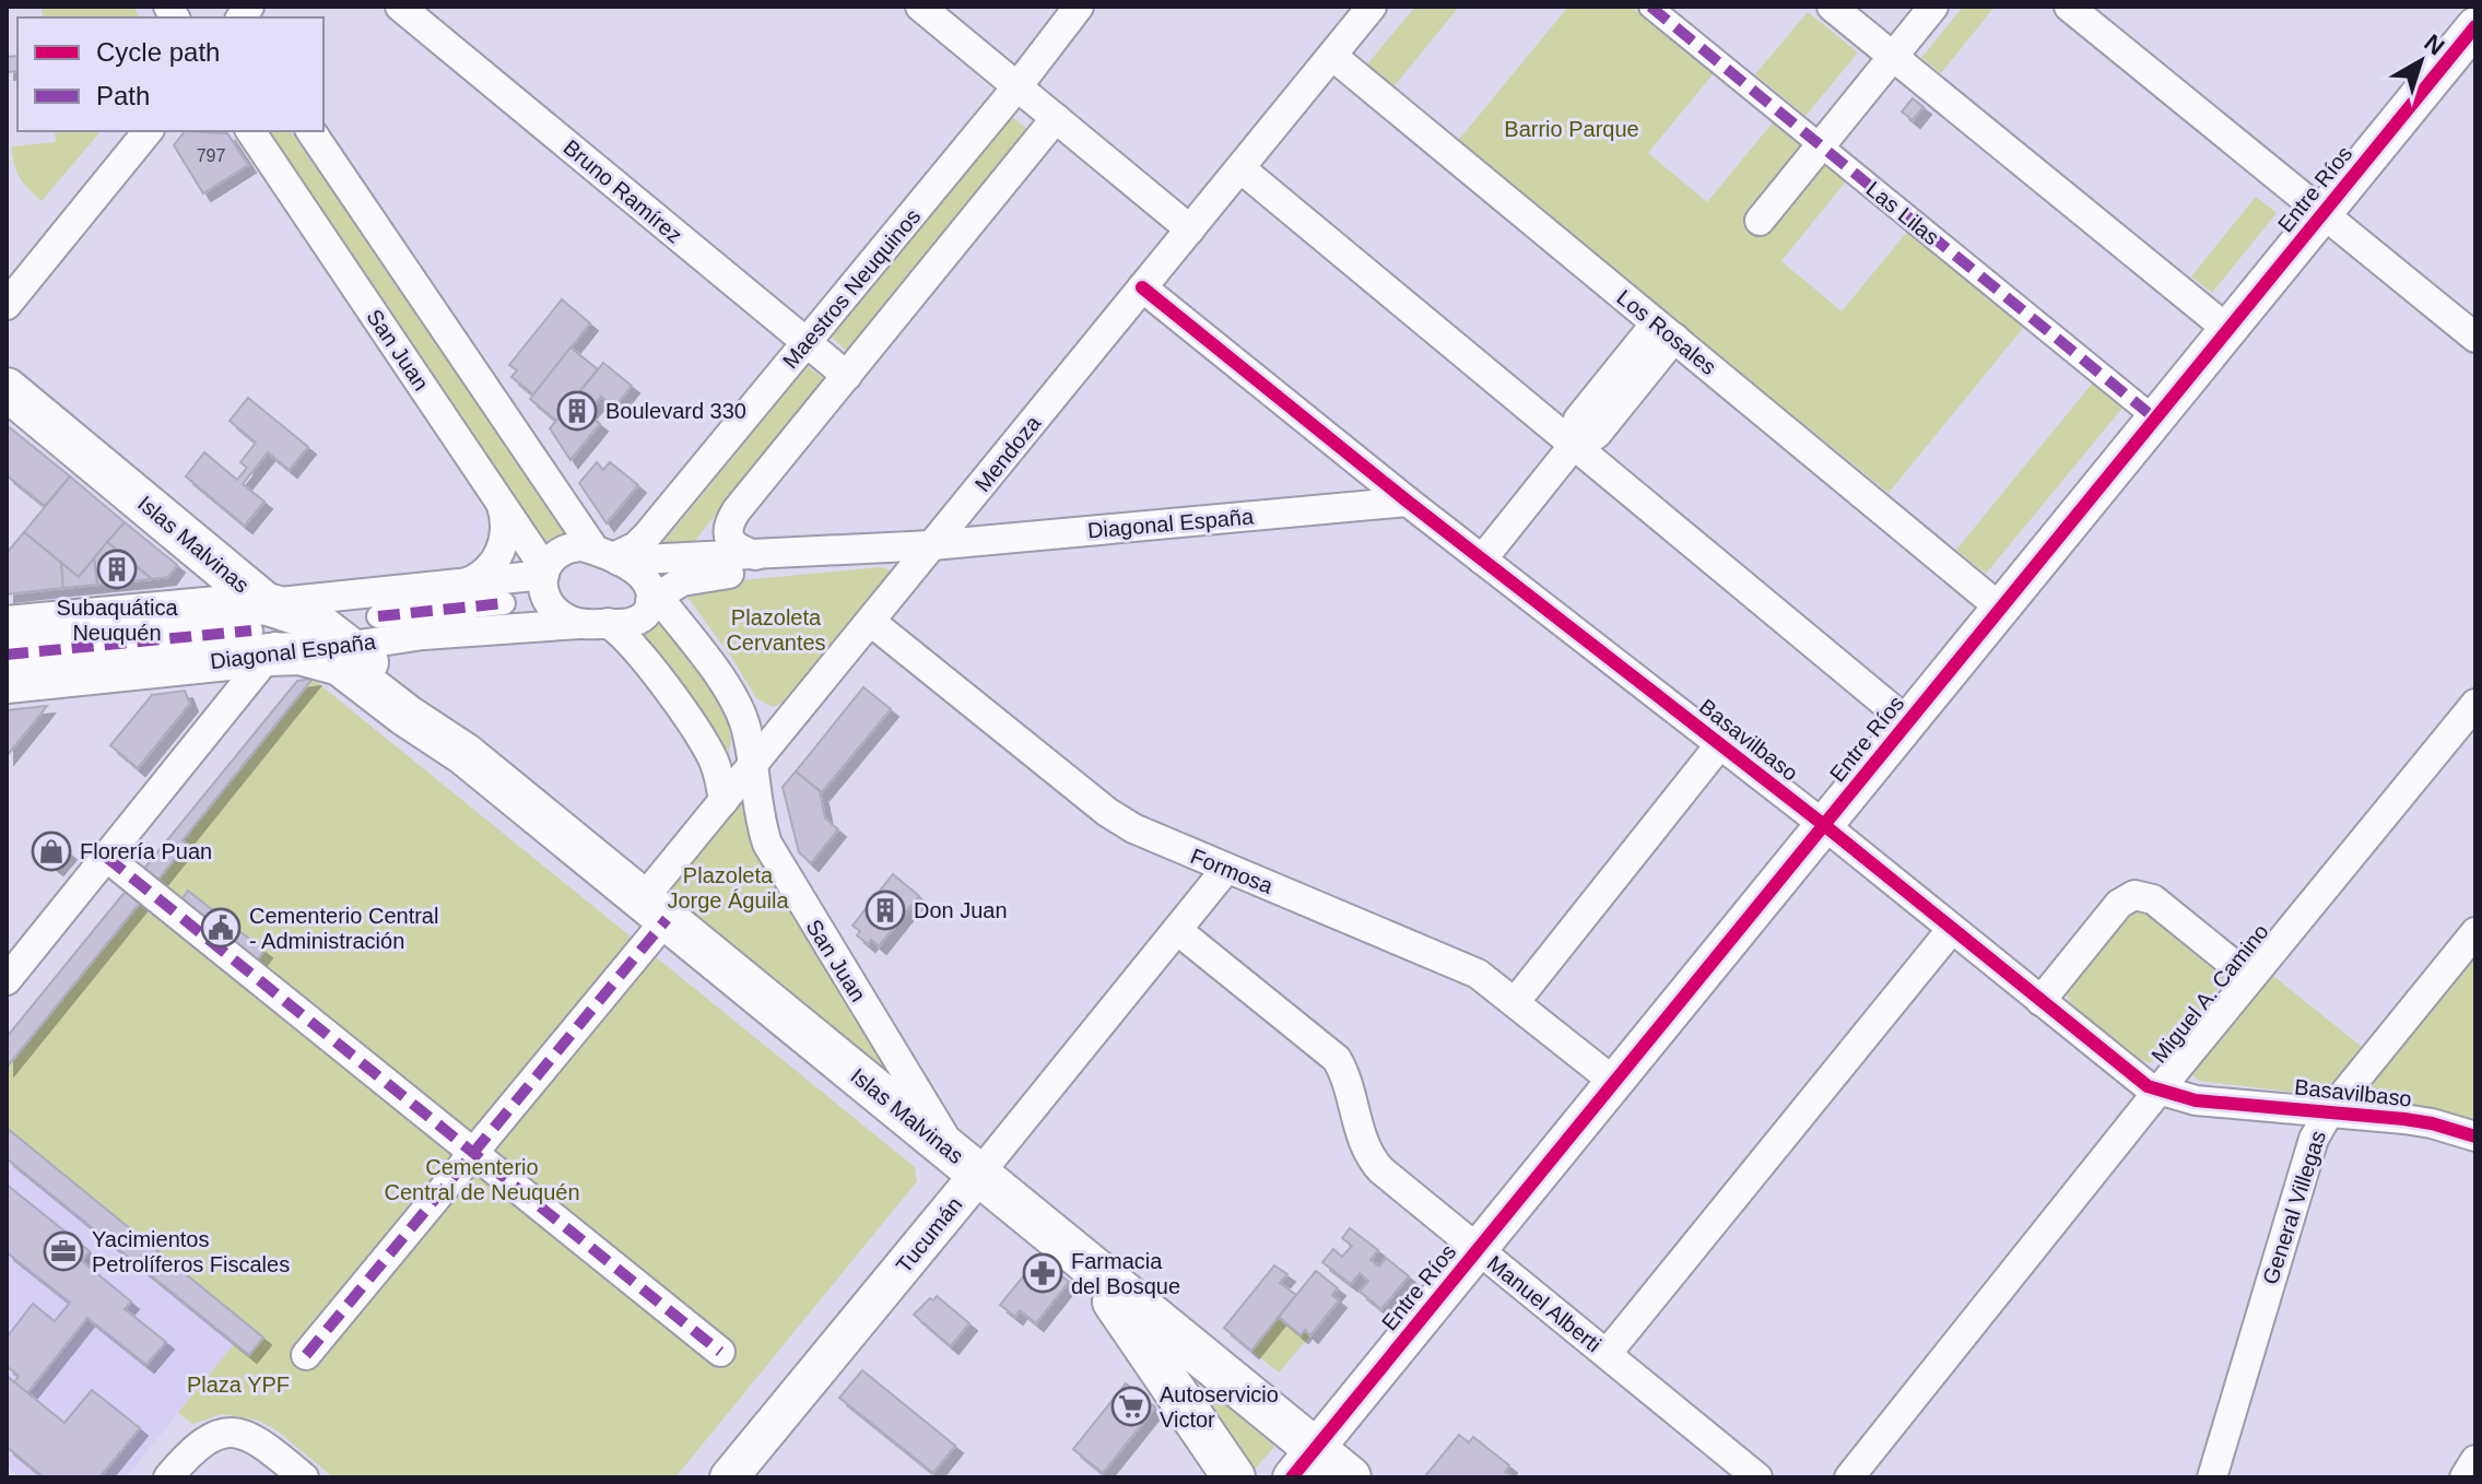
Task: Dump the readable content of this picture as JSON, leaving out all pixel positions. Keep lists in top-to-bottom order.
{
  "streets": {
    "main road": ["Diagonal España", "Islas Malvinas"],
    "street": [
      "Entre Ríos",
      "Bruno Ramírez",
      "Las Lilas",
      "Maestros Neuquinos",
      "Los Rosales",
      "San Juan",
      "Mendoza",
      "Basavilbaso",
      "Formosa",
      "Miguel A. Camino",
      "General Villegas",
      "Tucumán",
      "Manuel Alberti"
    ]
  },
  "crossings": [
    ["Entre Ríos", "Las Lilas"],
    ["Entre Ríos", "Los Rosales"],
    ["Entre Ríos", "Islas Malvinas"],
    ["Entre Ríos", "Basavilbaso"],
    ["Entre Ríos", "Formosa"],
    ["Entre Ríos", "Manuel Alberti"],
    ["Bruno Ramírez", "Maestros Neuquinos"],
    ["Maestros Neuquinos", "San Juan"],
    ["Maestros Neuquinos", "Diagonal España"],
    ["Los Rosales", "Mendoza"],
    ["San Juan", "Mendoza"],
    ["San Juan", "Diagonal España"],
    ["San Juan", "Islas Malvinas"],
    ["San Juan", "Tucumán"],
    ["Mendoza", "Diagonal España"],
    ["Mendoza", "Islas Malvinas"],
    ["Mendoza", "Basavilbaso"],
    ["Mendoza", "Formosa"],
    ["Diagonal España", "Islas Malvinas"],
    ["Diagonal España", "Basavilbaso"],
    ["Islas Malvinas", "Tucumán"],
    ["Basavilbaso", "Miguel A. Camino"],
    ["Basavilbaso", "General Villegas"],
    ["Formosa", "Tucumán"],
    ["Tucumán", "Manuel Alberti"]
  ],
  "parks": [
    "Barrio Parque",
    "Plazoleta Cervantes",
    "Plazoleta Jorge Águila",
    "Cementerio Central de Neuquén",
    "Plaza YPF"
  ],
  "places": {
    "building": ["Boulevard 330", "Subaquática Neuquén", "Don Juan"],
    "shop": ["Florería Puan"],
    "public building": ["Cementerio Central - Administración"],
    "office": ["Yacimientos Petrolíferos Fiscales"],
    "pharmacy": ["Farmacia del Bosque"],
    "supermarket": ["Autoservicio Victor"]
  },
  "house_numbers": ["797"],
  "legend": ["Cycle path", "Path"],
  "north": "top right"
}
